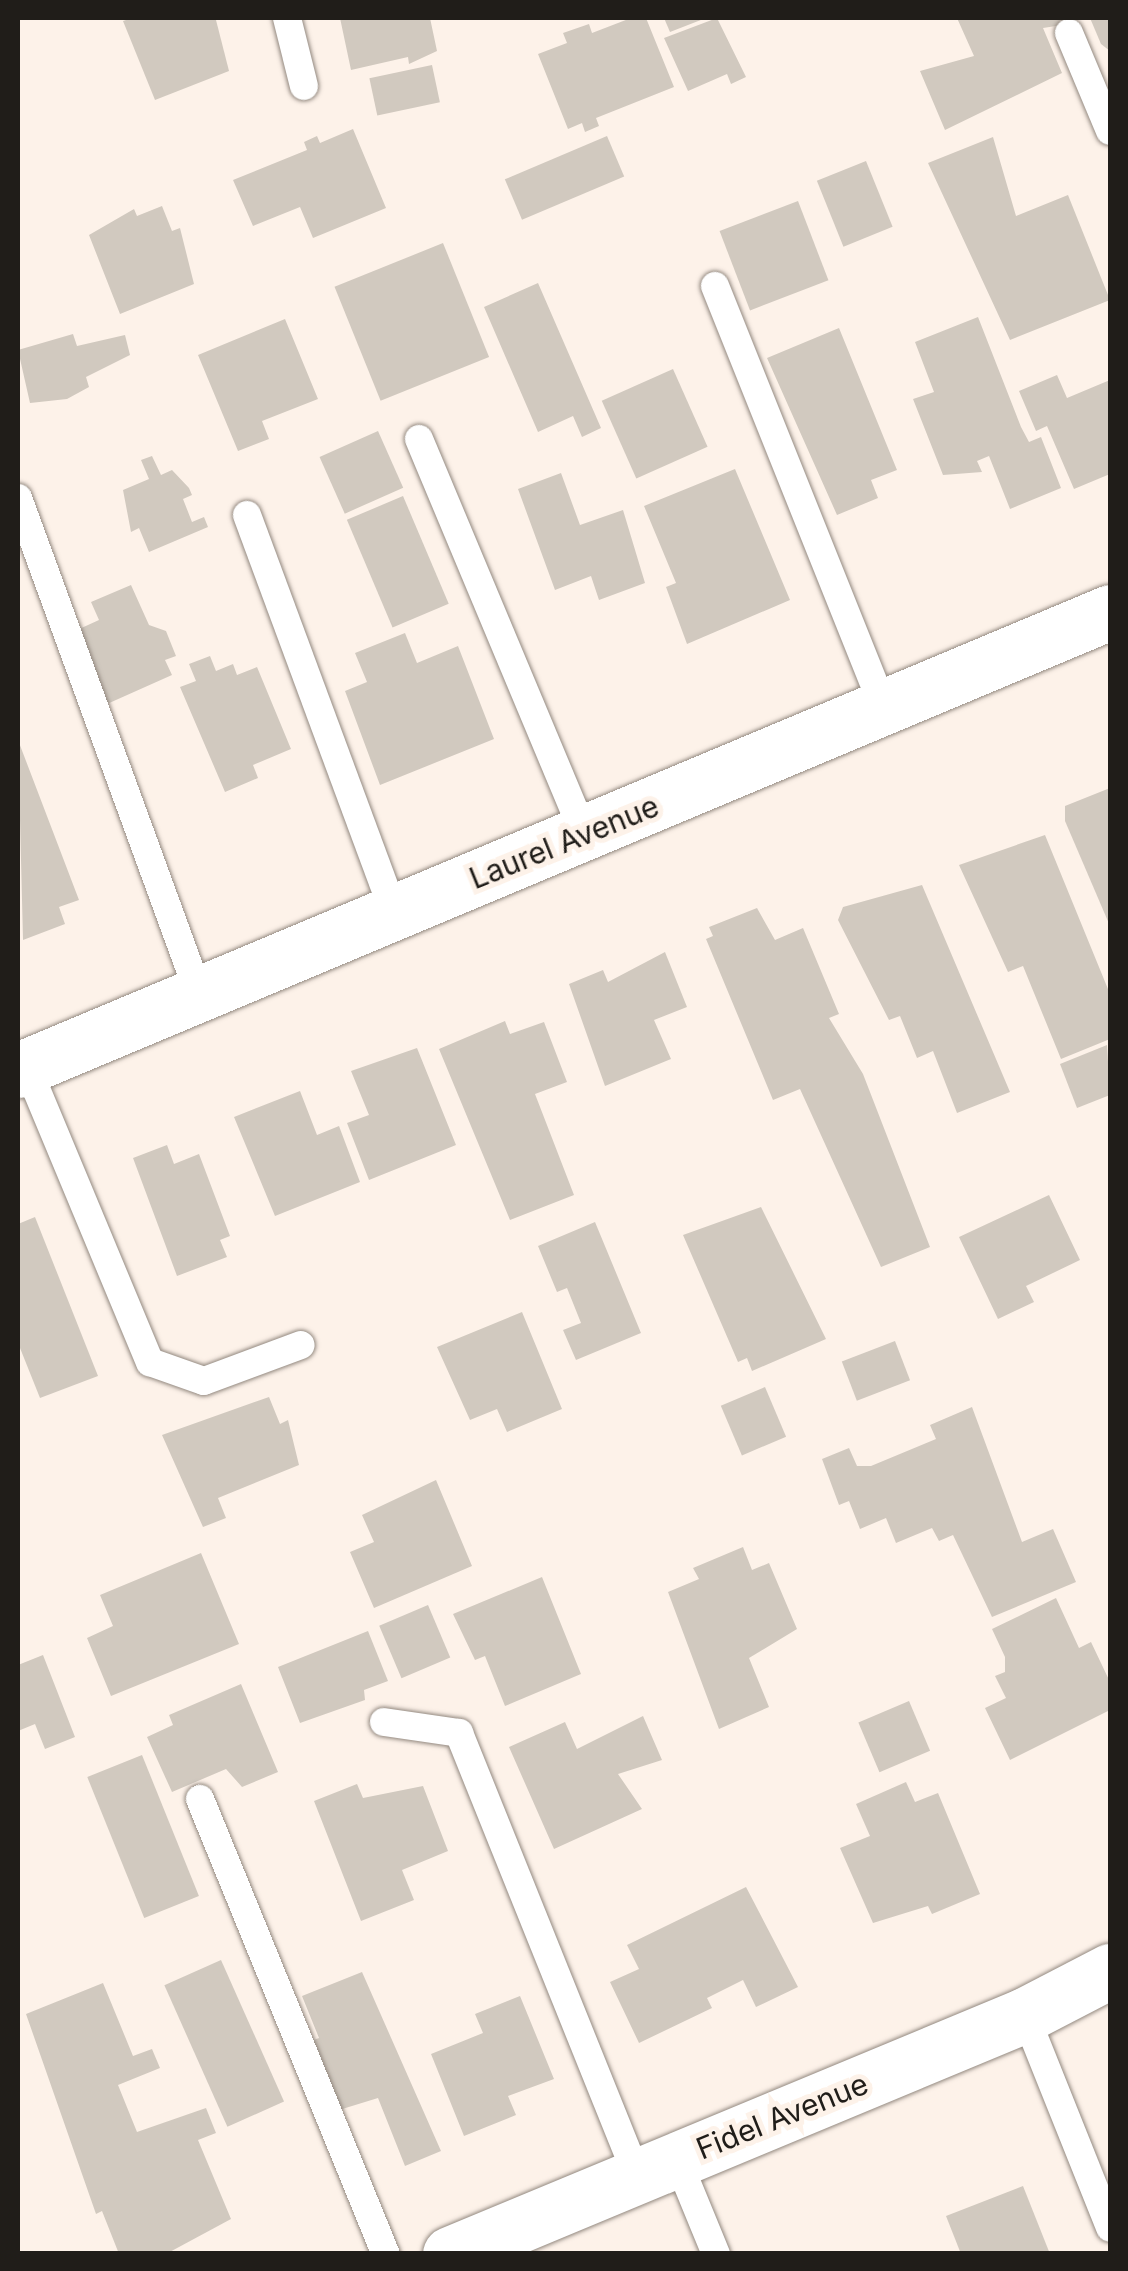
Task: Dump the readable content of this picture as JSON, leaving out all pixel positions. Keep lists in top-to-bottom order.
{
  "streets": {
    "street": ["Laurel Avenue", "Fidel Avenue"]
  }
}
